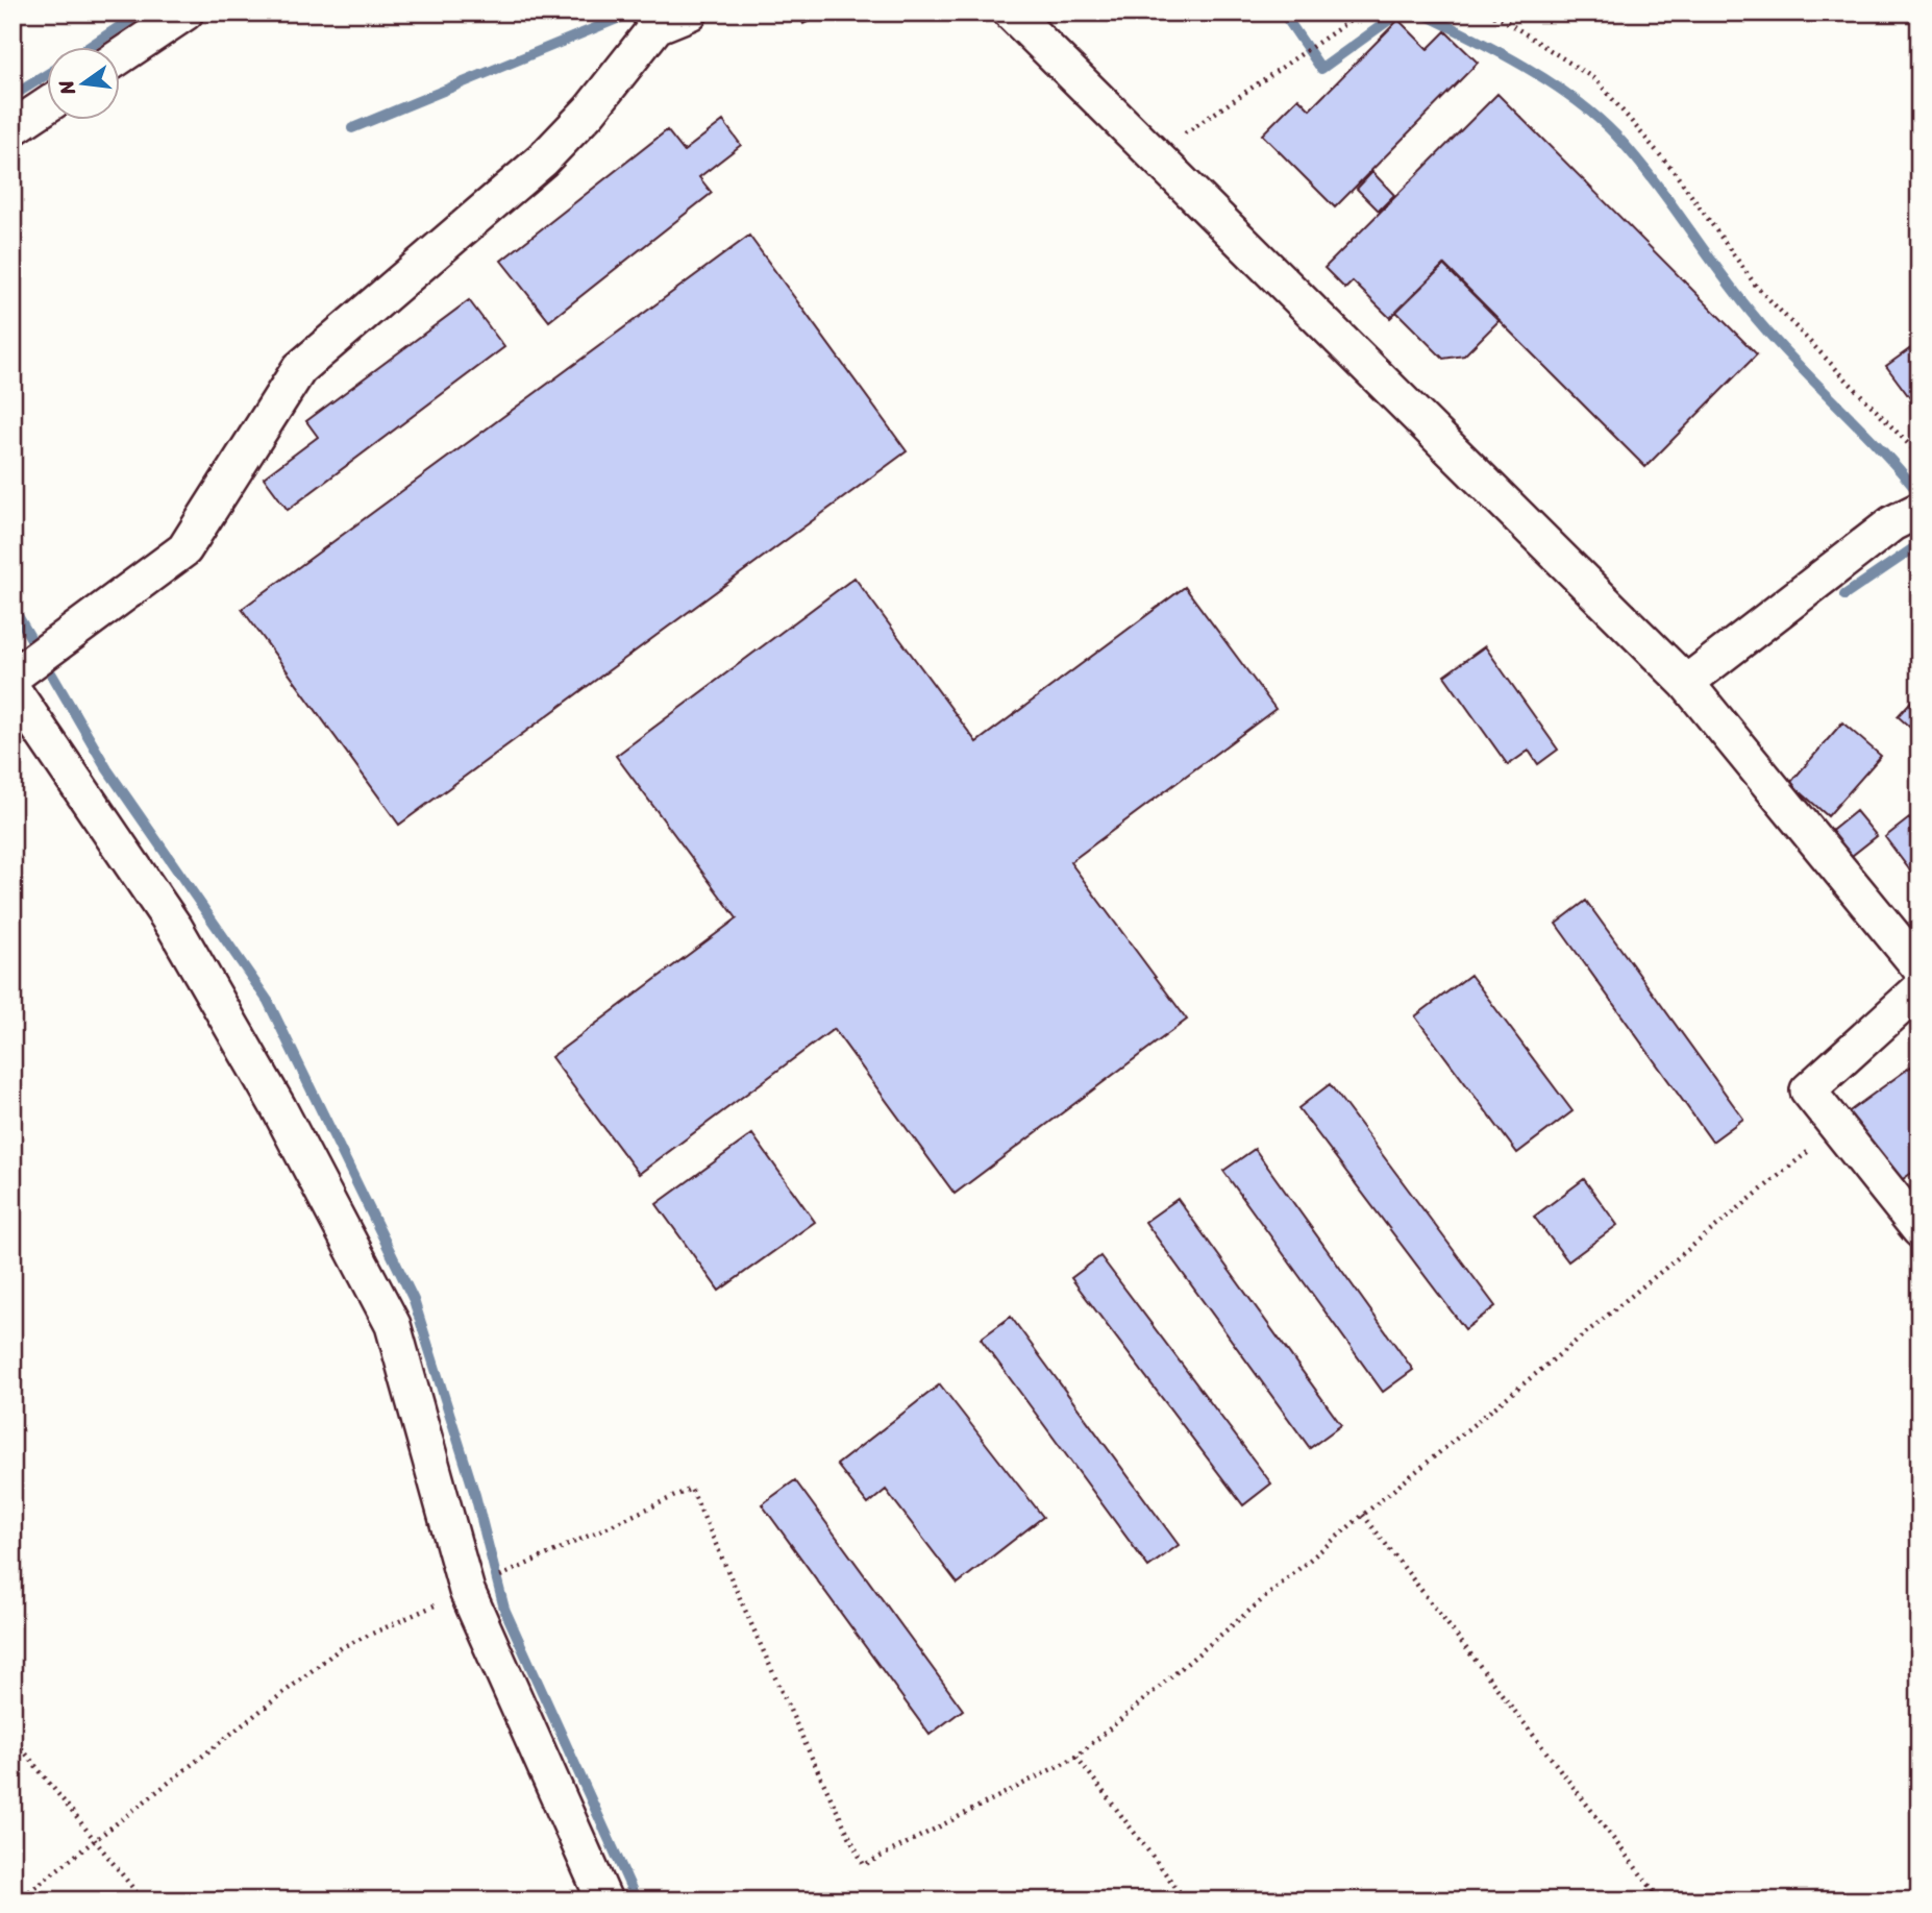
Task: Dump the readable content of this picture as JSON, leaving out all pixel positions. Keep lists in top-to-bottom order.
{
  "north": "left"
}
